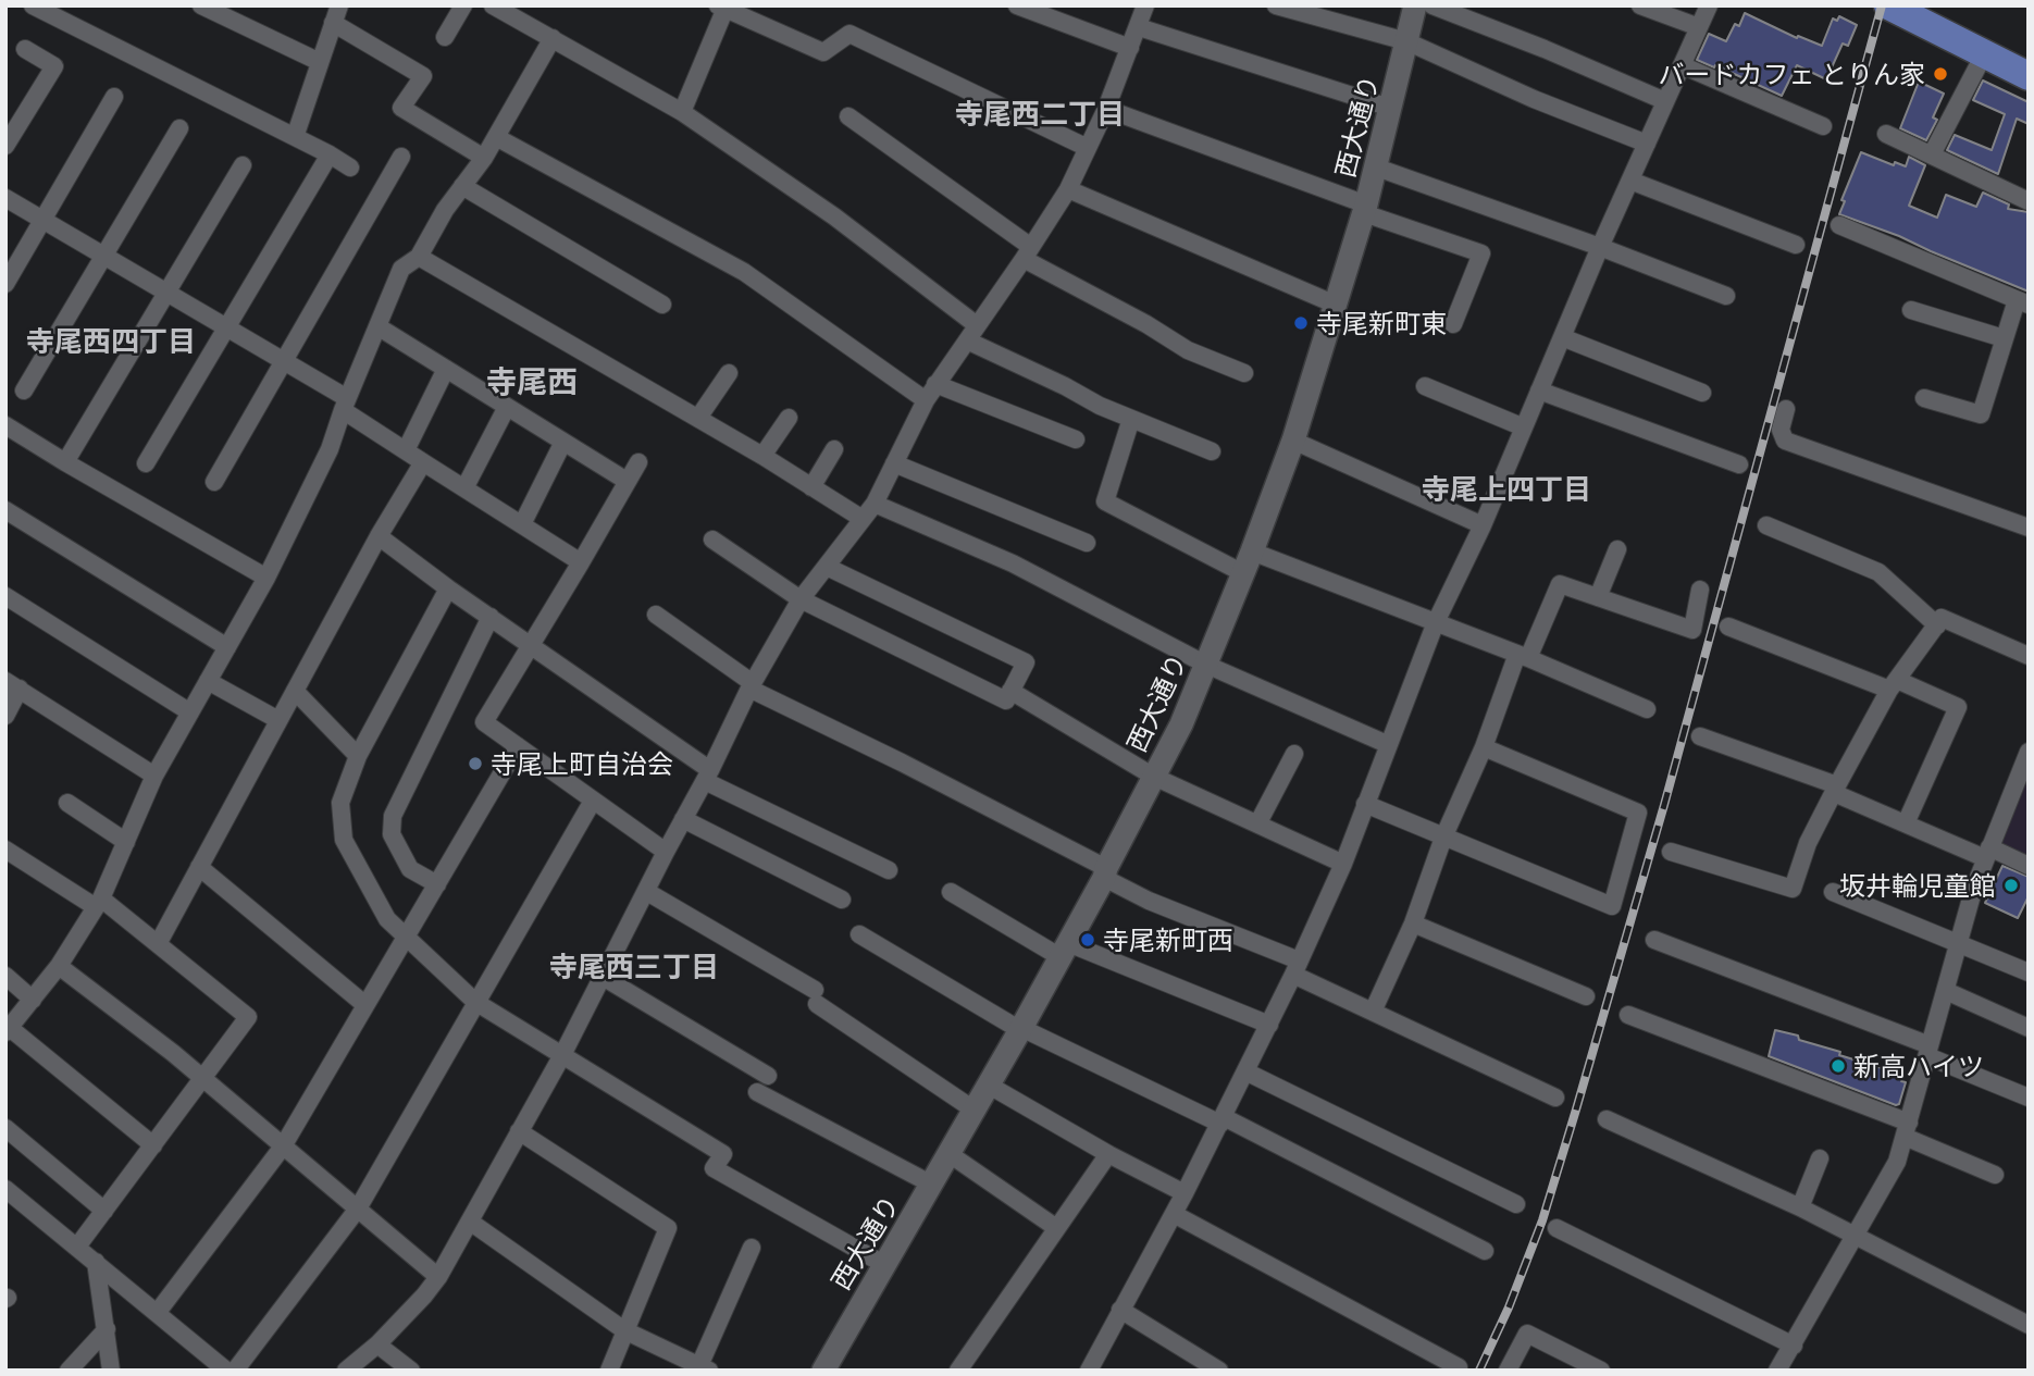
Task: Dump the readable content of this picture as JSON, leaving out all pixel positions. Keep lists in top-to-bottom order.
{
  "streets": {
    "street": ["西大通り"]
  },
  "districts": [
    "寺尾西二丁目",
    "寺尾西四丁目",
    "寺尾西",
    "寺尾上四丁目",
    "寺尾西三丁目"
  ],
  "places": [
    "バードカフェ とりん家",
    "寺尾新町東",
    "寺尾上町自治会",
    "坂井輪児童館",
    "寺尾新町西",
    "新高ハイツ"
  ]
}
